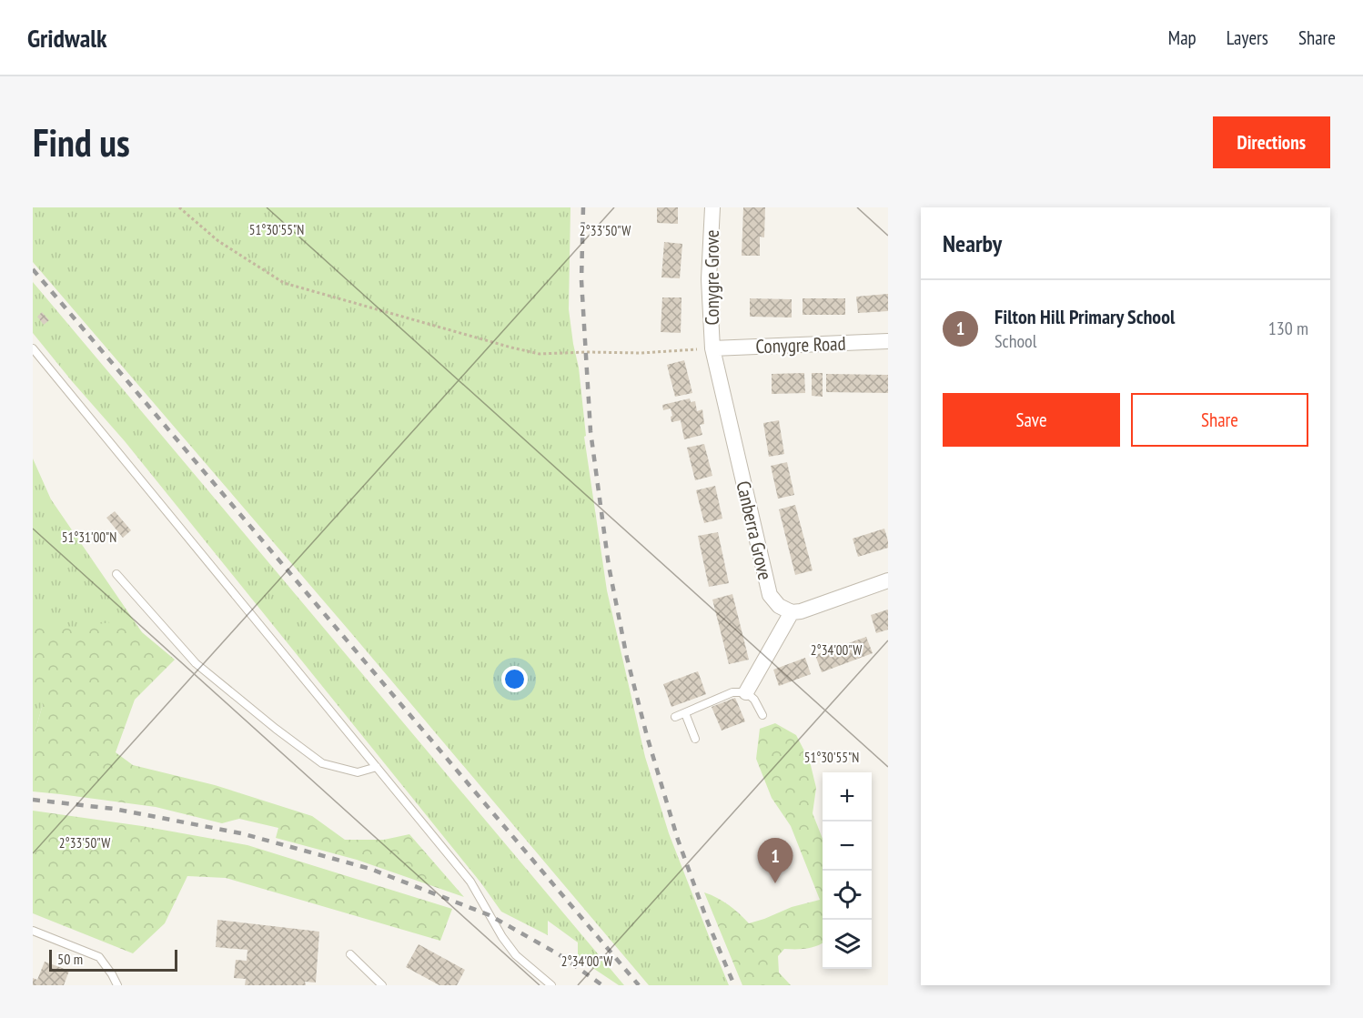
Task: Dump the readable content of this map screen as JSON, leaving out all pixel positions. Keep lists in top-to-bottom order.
{
  "streets": {
    "street": ["Conygre Grove", "Conygre Road", "Canberra Grove"]
  },
  "crossings": [
    ["Conygre Grove", "Conygre Road"],
    ["Conygre Grove", "Canberra Grove"],
    ["Conygre Road", "Canberra Grove"]
  ],
  "scale_bar": "50 m",
  "page": {
    "header": "Gridwalk",
    "nav": ["Map", "Layers", "Share"],
    "buttons": [
      "Directions",
      ["Save", "Share"]
    ],
    "title": "Find us",
    "heading": "Nearby",
    "list": [
      {
        "mark": "1",
        "name": "Filton Hill Primary School",
        "note": "School",
        "value": "130 m"
      }
    ],
    "map_buttons": ["+", "−"],
    "pins": "1",
    "scale": "50 m"
  },
  "coordinates": [
    "51°30'55\"N",
    "2°33'50\"W",
    "51°31'00\"N",
    "2°34'00\"W"
  ]
}
